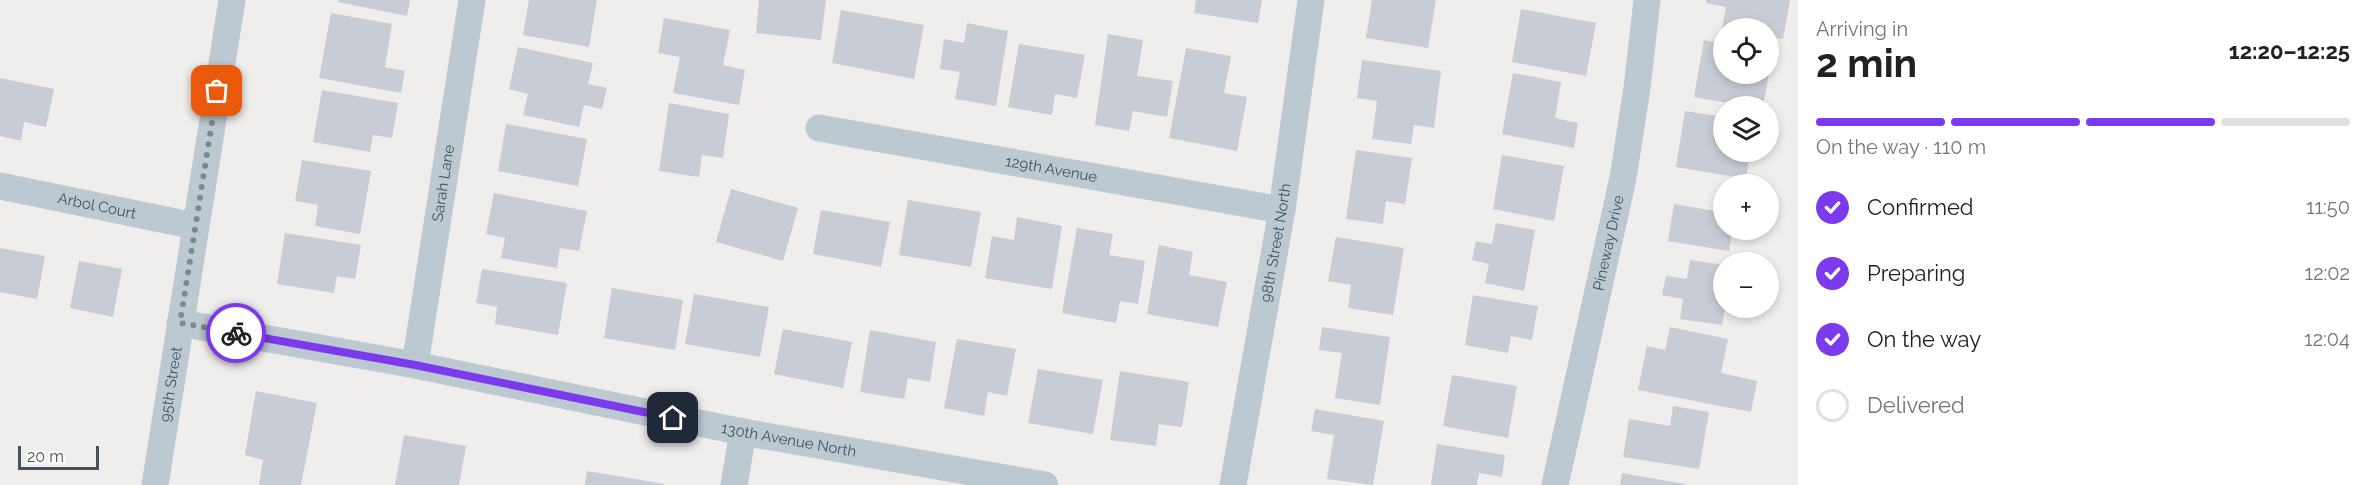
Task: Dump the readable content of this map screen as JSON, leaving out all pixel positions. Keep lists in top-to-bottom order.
{
  "streets": {
    "street": [
      "129th Avenue",
      "Sarah Lane",
      "Arbol Court",
      "98th Street North",
      "Pineway Drive",
      "95th Street",
      "130th Avenue North"
    ]
  },
  "crossings": [
    ["129th Avenue", "98th Street North"],
    ["Sarah Lane", "130th Avenue North"],
    ["Arbol Court", "95th Street"],
    ["95th Street", "130th Avenue North"]
  ],
  "scale_bar": "20 m",
  "page": {
    "heading": ["2 min", "Arriving in", "12:20–12:25"],
    "map_buttons": ["+", "−"],
    "bar": "On the way · 110 m",
    "list": [
      ["Confirmed", "11:50"],
      ["Preparing", "12:02"],
      ["On the way", "12:04"],
      "Delivered"
    ],
    "scale": "20 m"
  }
}
